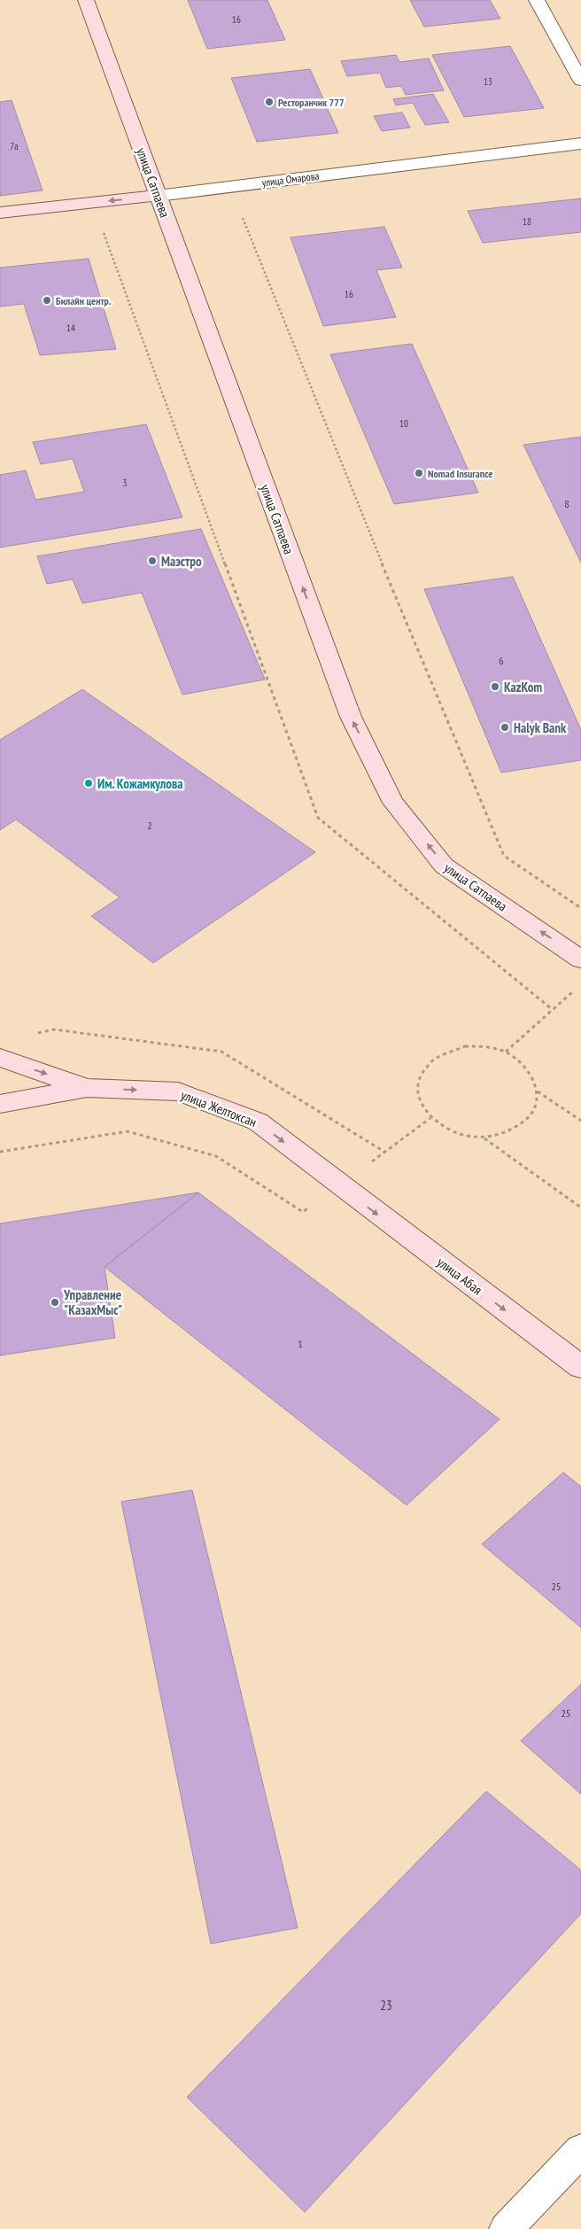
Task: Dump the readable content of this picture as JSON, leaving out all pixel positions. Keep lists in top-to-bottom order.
{
  "streets": {
    "main road": [
      "улица Омарова",
      "улица Сатпаева",
      "улица Желтоксан",
      "улица Абая"
    ]
  },
  "crossings": [
    ["улица Омарова", "улица Сатпаева"],
    ["улица Желтоксан", "улица Абая"]
  ],
  "one_way": ["улица Сатпаева", "улица Желтоксан", "улица Абая"],
  "places": [
    "Ресторанчик 777",
    "Билайн центр.",
    "Nomad Insurance",
    "Маэстро",
    "KazKom",
    "Halyk Bank",
    "Им. Кожамкулова",
    "Управление \"КазахМыс\""
  ],
  "house_numbers": [
    "16",
    "13",
    "7а",
    "18",
    "16",
    "14",
    "10",
    "3",
    "8",
    "6",
    "2",
    "1",
    "25",
    "25",
    "23"
  ]
}
